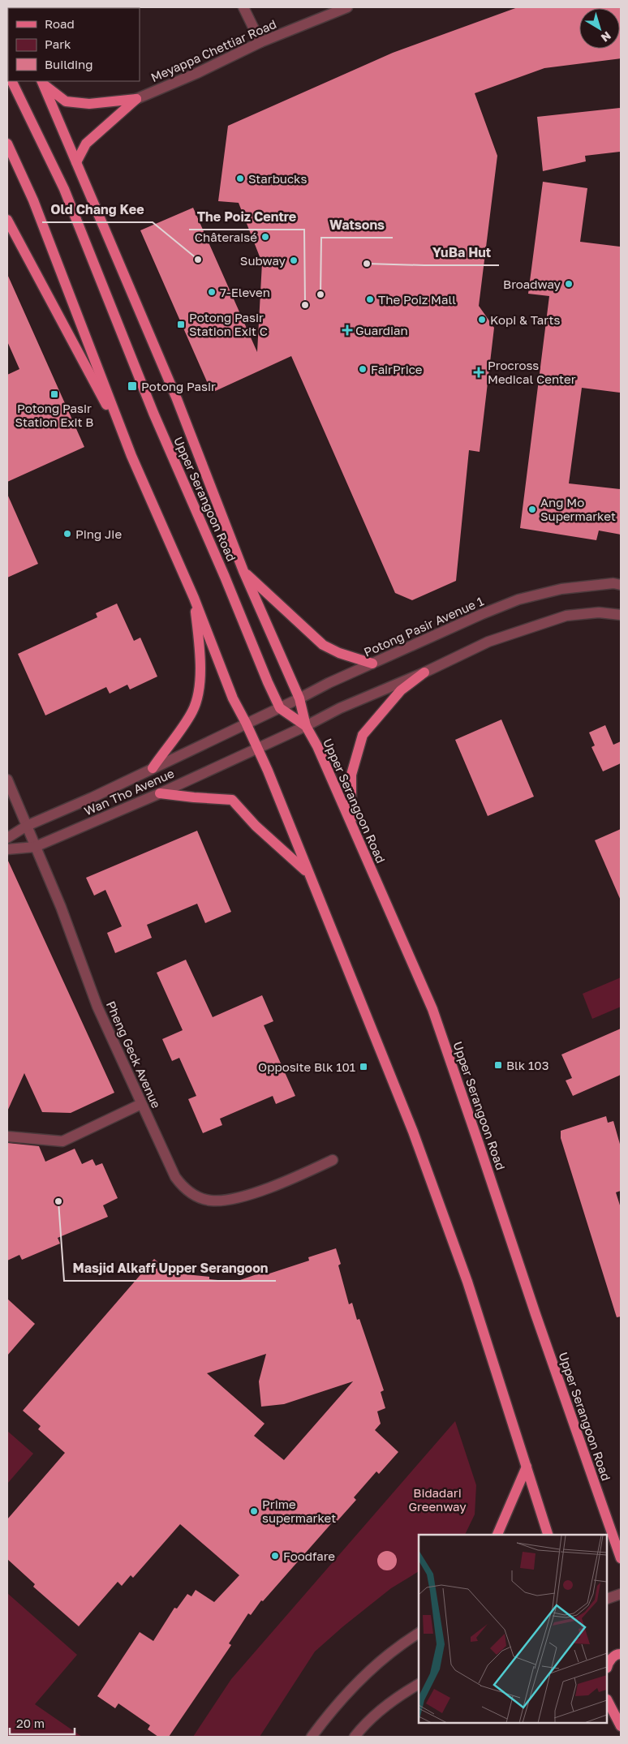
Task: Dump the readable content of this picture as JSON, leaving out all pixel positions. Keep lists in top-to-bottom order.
{
  "streets": {
    "main road": ["Upper Serangoon Road"],
    "street": [
      "Meyappa Chettiar Road",
      "Potong Pasir Avenue 1",
      "Wan Tho Avenue",
      "Pheng Geck Avenue"
    ]
  },
  "crossings": [
    ["Upper Serangoon Road", "Potong Pasir Avenue 1"],
    ["Potong Pasir Avenue 1", "Wan Tho Avenue"],
    ["Wan Tho Avenue", "Pheng Geck Avenue"]
  ],
  "parks": ["Bidadari Greenway"],
  "places": {
    "other": [
      "Starbucks",
      "Châteraisé",
      "Old Chang Kee",
      "Subway",
      "YuBa Hut",
      "Broadway",
      "7-Eleven",
      "Watsons",
      "The Poiz Mall",
      "The Poiz Centre",
      "Kopi & Tarts",
      "FairPrice",
      "Ang Mo Supermarket",
      "Ping Jie",
      "Masjid Alkaff Upper Serangoon",
      "Prime supermarket",
      "Foodfare"
    ],
    "transit": [
      "Potong Pasir Station Exit C",
      "Potong Pasir",
      "Potong Pasir Station Exit B",
      "Blk 103",
      "Opposite Blk 101"
    ],
    "health": ["Guardian", "Procross Medical Center"]
  },
  "legend": ["Road", "Park", "Building"],
  "scale_bar": "20 m",
  "north": "bottom right"
}
